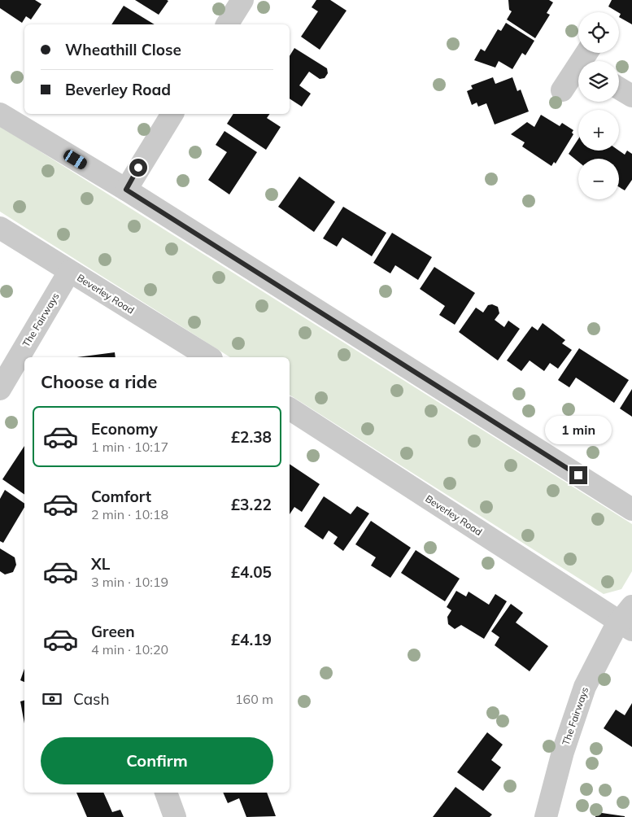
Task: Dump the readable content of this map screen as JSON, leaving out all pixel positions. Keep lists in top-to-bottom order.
{
  "streets": {
    "street": ["Beverley Road", "The Fairways"]
  },
  "crossings": [
    ["Beverley Road", "The Fairways"]
  ],
  "page": {
    "map_buttons": ["+", "−"],
    "banner": ["Wheathill Close", "Beverley Road"],
    "heading": "Choose a ride",
    "list": [
      {
        "name": "Economy",
        "note": "1 min · 10:17",
        "value": "£2.38"
      },
      {
        "name": "Comfort",
        "note": "2 min · 10:18",
        "value": "£3.22"
      },
      {
        "name": "XL",
        "note": "3 min · 10:19",
        "value": "£4.05"
      },
      {
        "name": "Green",
        "note": "4 min · 10:20",
        "value": "£4.19"
      }
    ],
    "bubble": "1 min",
    "pay": ["Cash", "160 m"],
    "buttons": "Confirm"
  }
}
